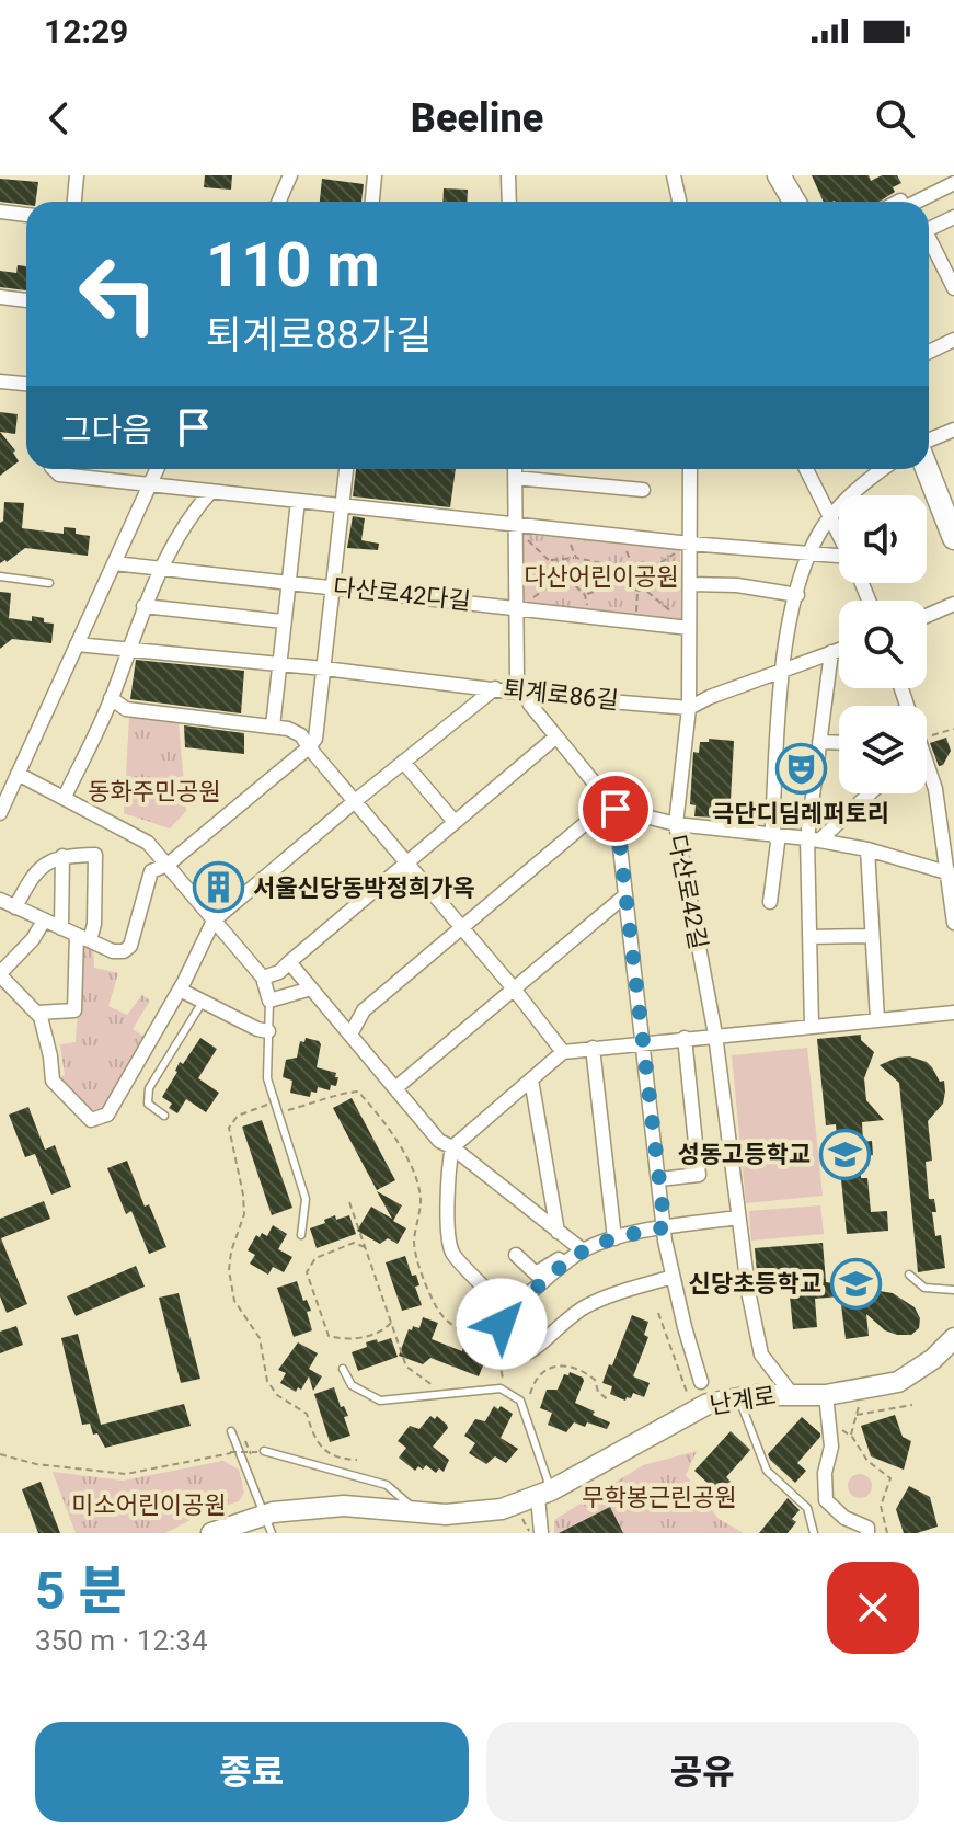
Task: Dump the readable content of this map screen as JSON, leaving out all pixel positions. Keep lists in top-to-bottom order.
{
  "streets": {
    "main road": ["난계로"],
    "street": ["다산로42다길", "퇴계로86길", "다산로42길"]
  },
  "crossings": [
    ["다산로42다길", "다산로42길"],
    ["퇴계로86길", "다산로42길"],
    ["다산로42길", "난계로"]
  ],
  "parks": [
    "다산어린이공원",
    "동화주민공원",
    "무학봉근린공원",
    "미소어린이공원"
  ],
  "places": {
    "theatre": ["극단디딤레퍼토리"],
    "building": ["서울신당동박정희가옥"],
    "school or university": ["성동고등학교", "신당초등학교"]
  },
  "page": {
    "status": "12:29",
    "header": "Beeline",
    "turn": ["110 m", "퇴계로88가길"],
    "then": "그다음",
    "heading": ["5 분", "350 m · 12:34"],
    "buttons": ["종료", "공유"]
  }
}
